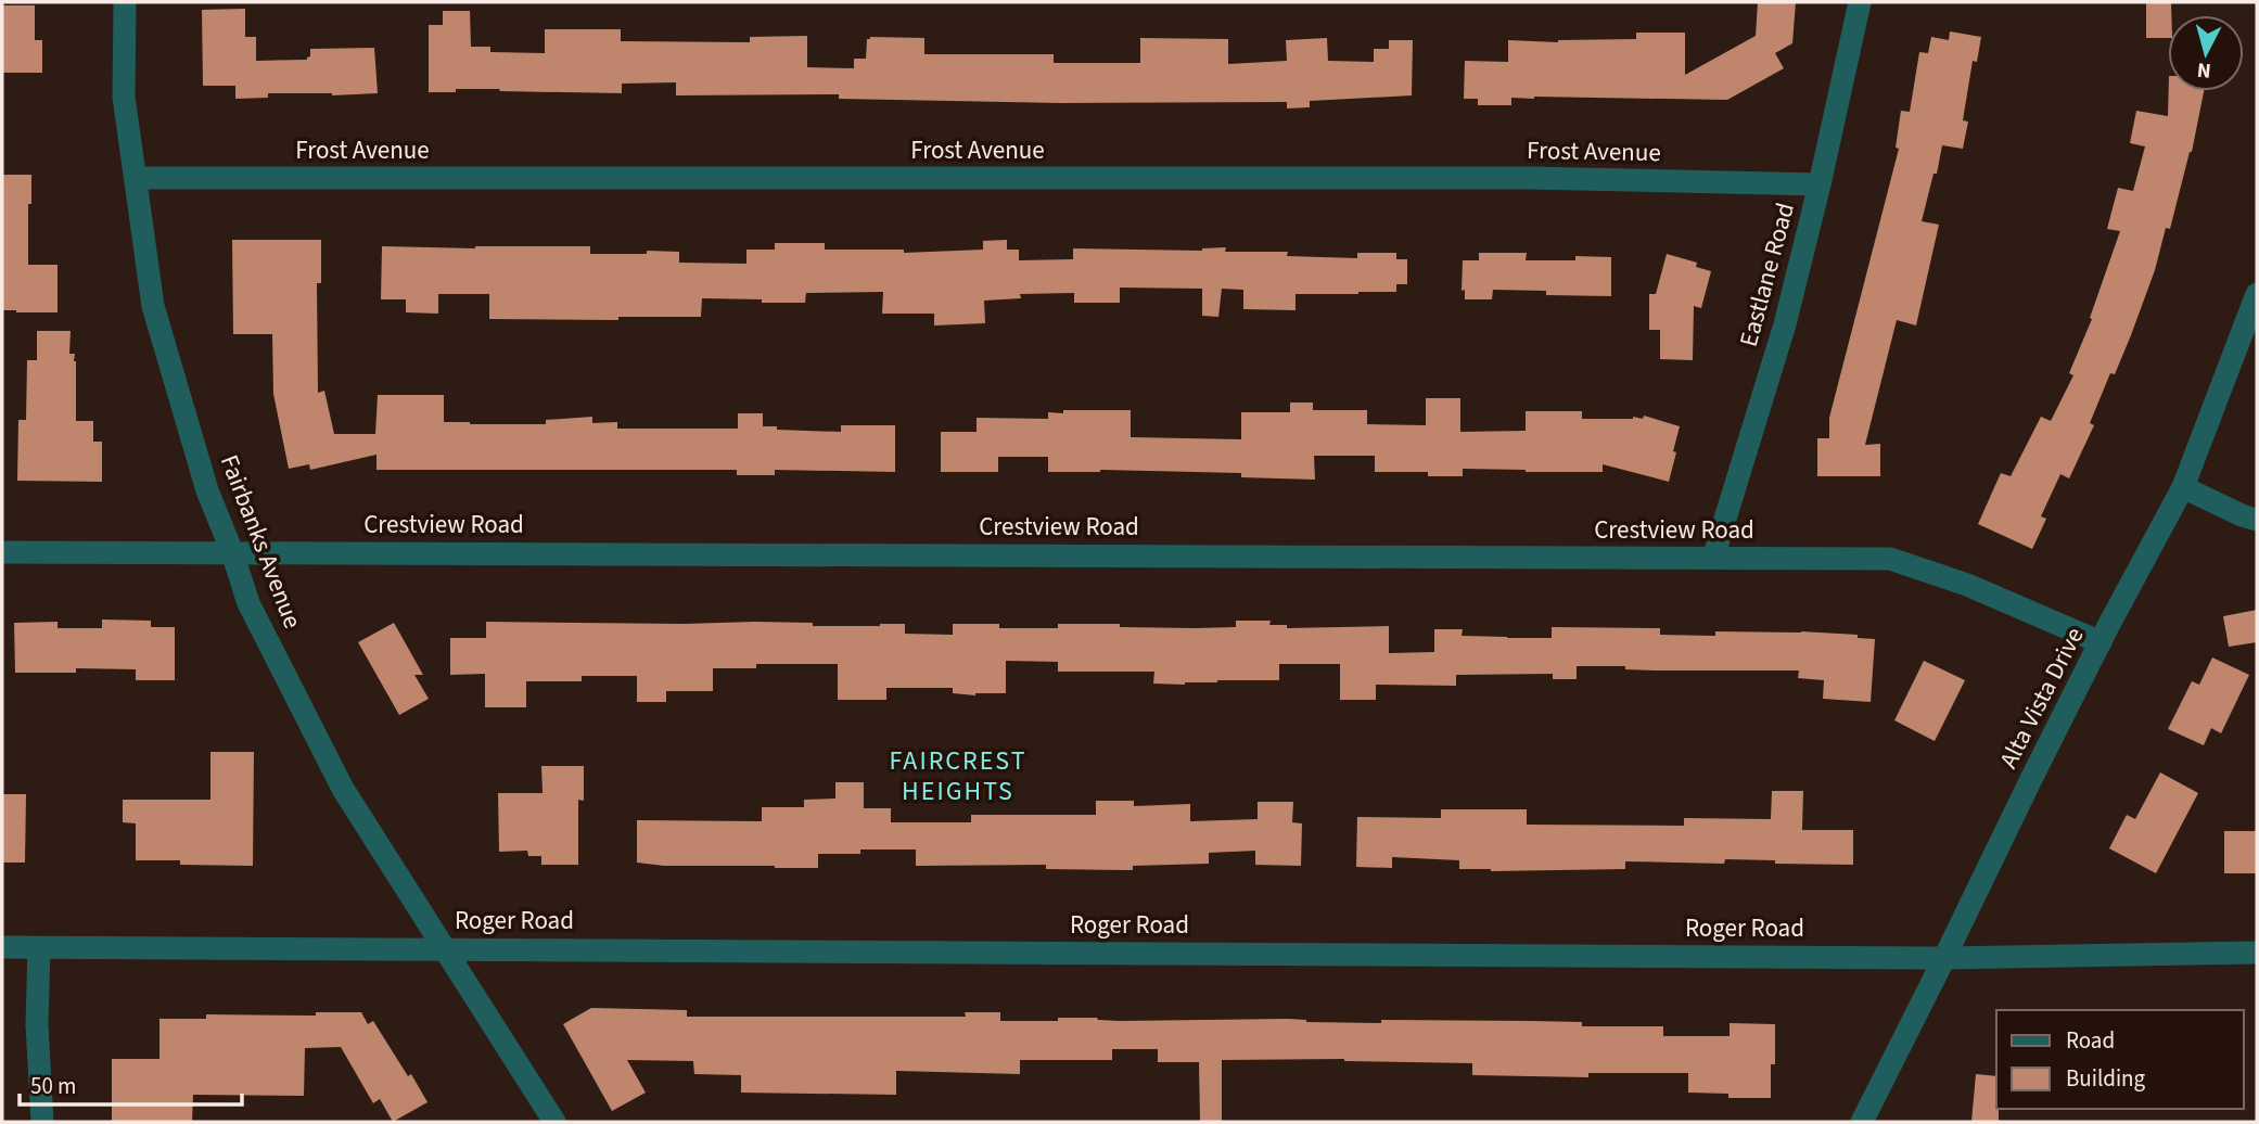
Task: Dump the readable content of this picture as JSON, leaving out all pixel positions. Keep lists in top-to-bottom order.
{
  "streets": {
    "street": [
      "Frost Avenue",
      "Eastlane Road",
      "Crestview Road",
      "Fairbanks Avenue",
      "Alta Vista Drive",
      "Roger Road"
    ]
  },
  "crossings": [
    ["Frost Avenue", "Eastlane Road"],
    ["Frost Avenue", "Fairbanks Avenue"],
    ["Eastlane Road", "Crestview Road"],
    ["Crestview Road", "Fairbanks Avenue"],
    ["Crestview Road", "Alta Vista Drive"],
    ["Fairbanks Avenue", "Roger Road"],
    ["Alta Vista Drive", "Roger Road"]
  ],
  "districts": ["FAIRCREST HEIGHTS"],
  "legend": ["Road", "Building"],
  "scale_bar": "50 m",
  "north": "bottom"
}
